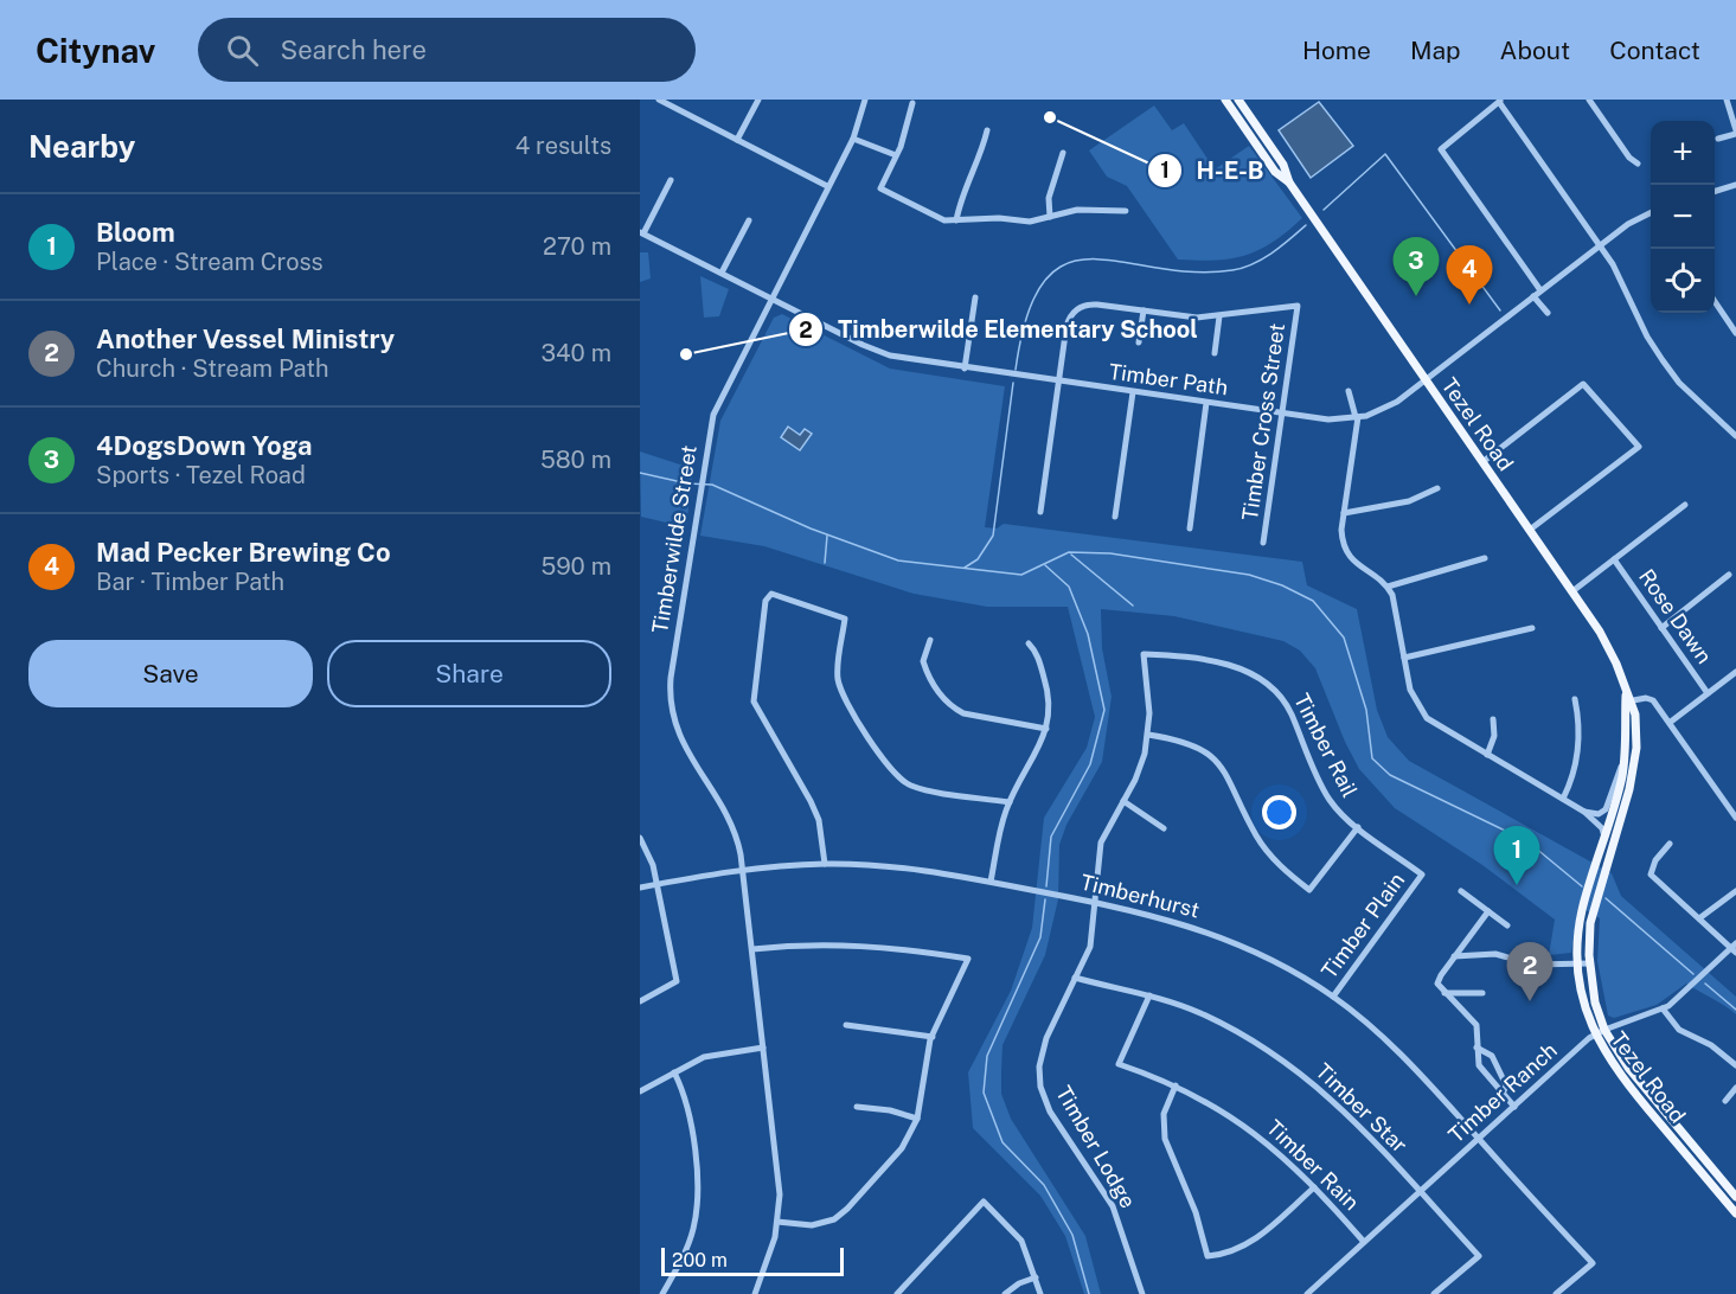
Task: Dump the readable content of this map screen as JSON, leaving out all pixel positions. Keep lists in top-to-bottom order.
{
  "streets": {
    "main road": ["Tezel Road"],
    "street": [
      "Timber Path",
      "Timber Cross Street",
      "Timberwilde Street",
      "Rose Dawn",
      "Timber Rail",
      "Timberhurst",
      "Timber Plain",
      "Timber Ranch",
      "Timber Star",
      "Timber Lodge",
      "Timber Rain"
    ]
  },
  "crossings": [
    ["Timber Path", "Timber Cross Street"],
    ["Timber Path", "Tezel Road"],
    ["Timber Path", "Timberwilde Street"],
    ["Tezel Road", "Timber Ranch"],
    ["Timberwilde Street", "Timberhurst"],
    ["Timber Rail", "Timber Plain"],
    ["Timber Rail", "Timber Lodge"],
    ["Timberhurst", "Timber Plain"],
    ["Timberhurst", "Timber Ranch"],
    ["Timberhurst", "Timber Lodge"],
    ["Timber Ranch", "Timber Star"],
    ["Timber Ranch", "Timber Rain"],
    ["Timber Star", "Timber Lodge"],
    ["Timber Star", "Timber Rain"]
  ],
  "places": ["H-E-B", "Timberwilde Elementary School"],
  "scale_bar": "200 m",
  "page": {
    "header": "Citynav",
    "search": "Search here",
    "nav": [
      "Home",
      "Map",
      "About",
      "Contact"
    ],
    "heading": ["Nearby", "4 results"],
    "map_buttons": ["+", "−"],
    "list": [
      {
        "mark": "1",
        "name": "Bloom",
        "note": "Place · Stream Cross",
        "value": "270 m"
      },
      {
        "mark": "2",
        "name": "Another Vessel Ministry",
        "note": "Church · Stream Path",
        "value": "340 m"
      },
      {
        "mark": "3",
        "name": "4DogsDown Yoga",
        "note": "Sports · Tezel Road",
        "value": "580 m"
      },
      {
        "mark": "4",
        "name": "Mad Pecker Brewing Co",
        "note": "Bar · Timber Path",
        "value": "590 m"
      }
    ],
    "pins": [
      "3",
      "4",
      "1",
      "2"
    ],
    "buttons": ["Save", "Share"],
    "scale": "200 m"
  }
}
